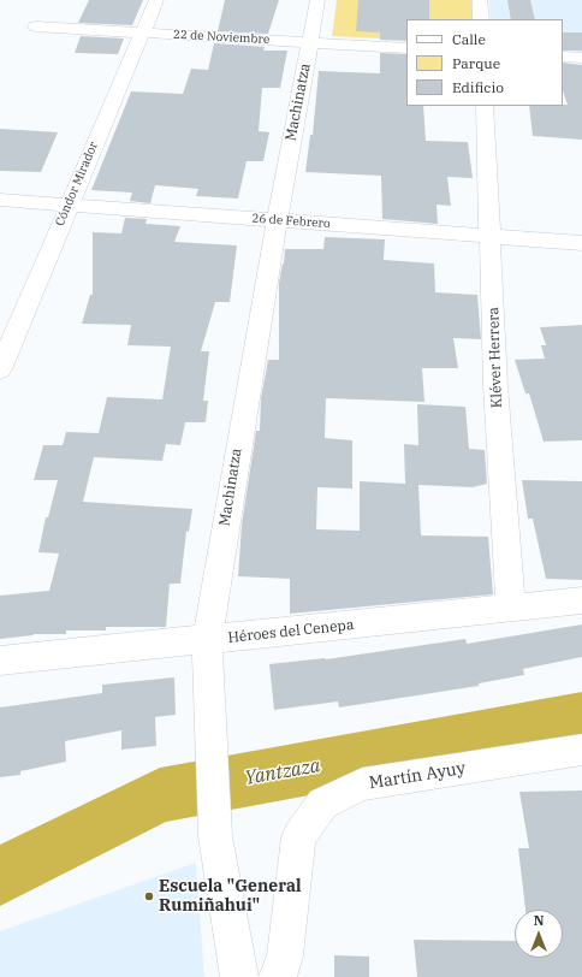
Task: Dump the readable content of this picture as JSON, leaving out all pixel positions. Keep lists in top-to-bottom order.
{
  "streets": {
    "street": [
      "22 de Noviembre",
      "Machinatza",
      "Cóndor Mirador",
      "26 de Febrero",
      "Kléver Herrera",
      "Héroes del Cenepa",
      "Martín Ayuy"
    ]
  },
  "crossings": [
    ["22 de Noviembre", "Machinatza"],
    ["22 de Noviembre", "Cóndor Mirador"],
    ["Machinatza", "26 de Febrero"],
    ["Machinatza", "Héroes del Cenepa"],
    ["Cóndor Mirador", "26 de Febrero"],
    ["26 de Febrero", "Kléver Herrera"],
    ["Kléver Herrera", "Héroes del Cenepa"]
  ],
  "water": ["Yantzaza"],
  "places": ["Escuela \"General Rumiñahui\""],
  "legend": ["Calle", "Parque", "Edificio"],
  "north": "top"
}
